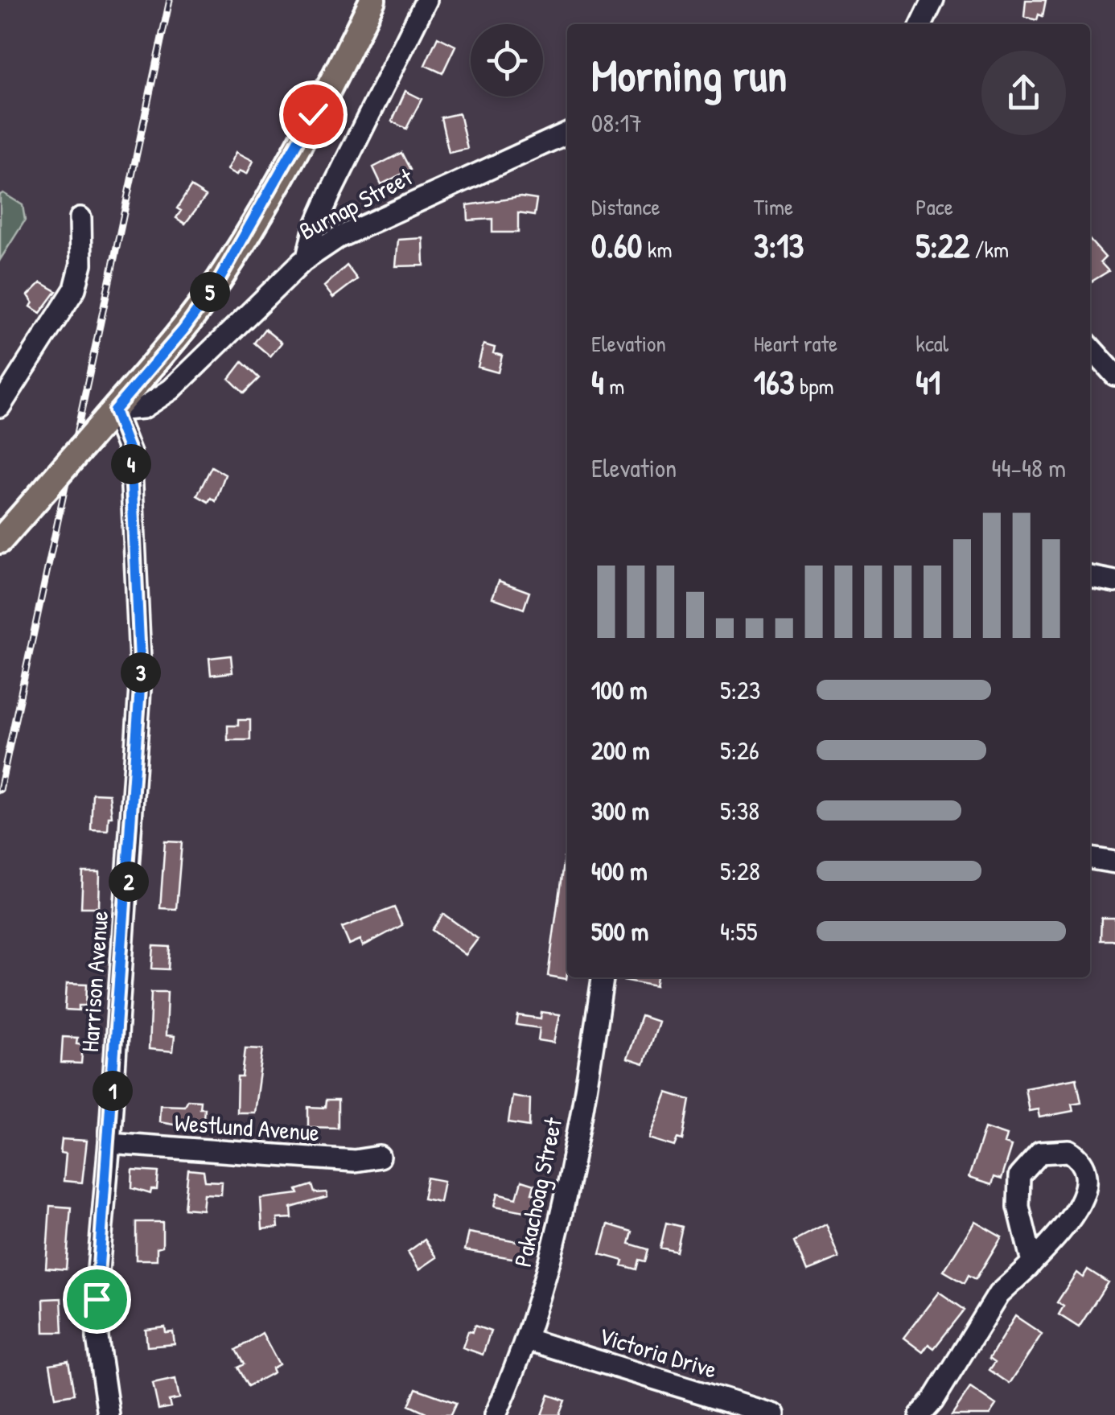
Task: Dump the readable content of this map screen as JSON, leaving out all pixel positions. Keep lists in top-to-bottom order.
{
  "streets": {
    "street": [
      "Burnap Street",
      "Harrison Avenue",
      "Westlund Avenue",
      "Pakachoag Street",
      "Victoria Drive"
    ]
  },
  "crossings": [
    ["Burnap Street", "Harrison Avenue"],
    ["Harrison Avenue", "Westlund Avenue"],
    ["Pakachoag Street", "Victoria Drive"]
  ],
  "page": {
    "heading": ["Morning run", "08:17"],
    "stats": [
      ["Distance", "0.60 km"],
      ["Time", "3:13"],
      ["Pace", "5:22 /km"],
      ["Elevation", "4 m"],
      ["Heart rate", "163 bpm"],
      ["kcal", "41"]
    ],
    "pins": [
      "5",
      "4",
      "3",
      "2",
      "1"
    ],
    "chart": ["Elevation", "44–48 m"],
    "list": [
      {
        "name": "100 m",
        "note": "5:23"
      },
      {
        "name": "200 m",
        "note": "5:26"
      },
      {
        "name": "300 m",
        "note": "5:38"
      },
      {
        "name": "400 m",
        "note": "5:28"
      },
      {
        "name": "500 m",
        "note": "4:55"
      }
    ]
  }
}
